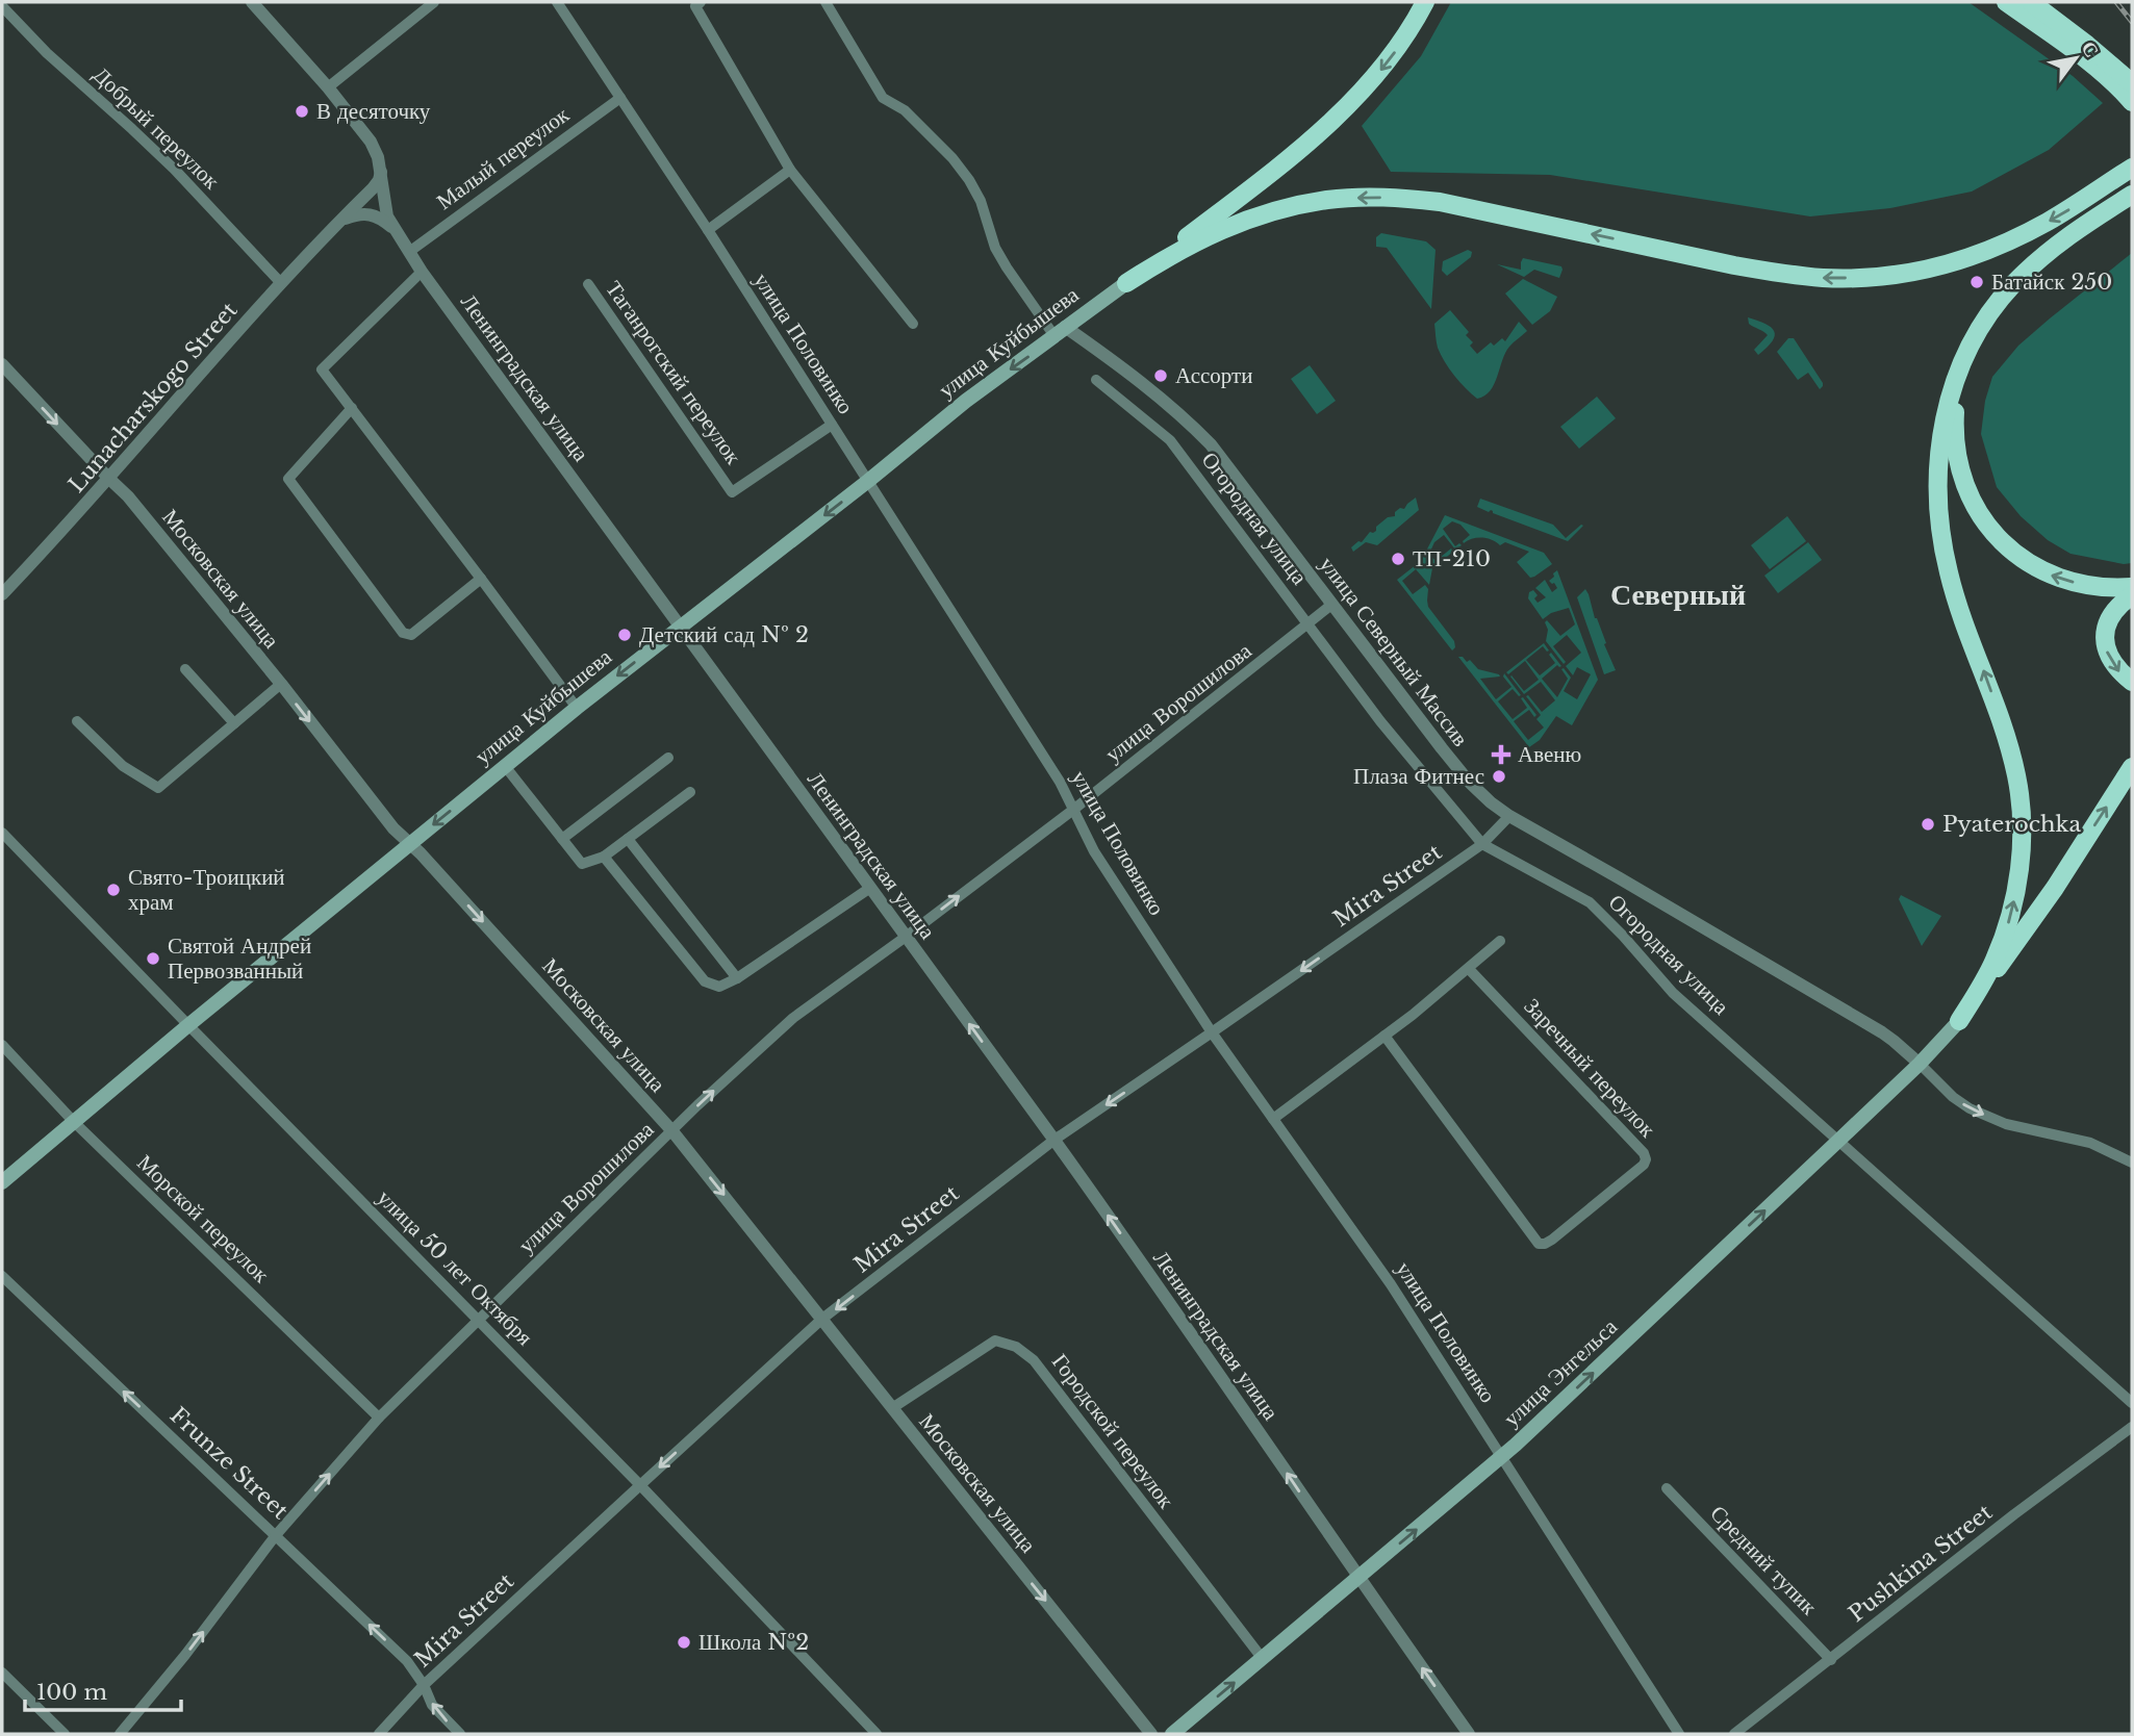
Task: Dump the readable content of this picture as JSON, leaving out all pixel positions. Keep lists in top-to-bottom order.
{
  "streets": {
    "main road": ["улица Куйбышева", "улица Энгельса"],
    "street": [
      "Добрый переулок",
      "Малый переулок",
      "улица Половинко",
      "Таганрогский переулок",
      "Ленинградская улица",
      "Lunacharskogo Street",
      "Огородная улица",
      "Московская улица",
      "улица Северный Массив",
      "улица Ворошилова",
      "Mira Street",
      "Заречный переулок",
      "Морской переулок",
      "улица 50 лет Октября",
      "Городской переулок",
      "Frunze Street",
      "Средний тупик",
      "Pushkina Street"
    ]
  },
  "crossings": [
    ["Добрый переулок", "Lunacharskogo Street"],
    ["Малый переулок", "улица Половинко"],
    ["Малый переулок", "Ленинградская улица"],
    ["улица Куйбышева", "улица Половинко"],
    ["улица Куйбышева", "Ленинградская улица"],
    ["улица Куйбышева", "Московская улица"],
    ["улица Куйбышева", "улица Северный Массив"],
    ["улица Куйбышева", "Морской переулок"],
    ["улица Куйбышева", "улица 50 лет Октября"],
    ["улица Половинко", "Таганрогский переулок"],
    ["улица Половинко", "улица Ворошилова"],
    ["улица Половинко", "Mira Street"],
    ["улица Половинко", "улица Энгельса"],
    ["Ленинградская улица", "Lunacharskogo Street"],
    ["Ленинградская улица", "улица Ворошилова"],
    ["Ленинградская улица", "Mira Street"],
    ["Ленинградская улица", "улица Энгельса"],
    ["Lunacharskogo Street", "Московская улица"],
    ["Огородная улица", "улица Ворошилова"],
    ["Огородная улица", "Mira Street"],
    ["Огородная улица", "улица Энгельса"],
    ["Московская улица", "улица Ворошилова"],
    ["Московская улица", "Mira Street"],
    ["Московская улица", "Городской переулок"],
    ["улица Северный Массив", "улица Ворошилова"],
    ["улица Северный Массив", "Mira Street"],
    ["улица Северный Массив", "улица Энгельса"],
    ["улица Ворошилова", "Морской переулок"],
    ["улица Ворошилова", "улица 50 лет Октября"],
    ["улица Ворошилова", "Frunze Street"],
    ["Mira Street", "улица 50 лет Октября"],
    ["Mira Street", "Frunze Street"],
    ["улица Энгельса", "Городской переулок"],
    ["Средний тупик", "Pushkina Street"]
  ],
  "one_way": [
    "улица Куйбышева",
    "Ленинградская улица",
    "Московская улица",
    "улица Ворошилова",
    "Mira Street",
    "улица Энгельса",
    "Frunze Street"
  ],
  "districts": ["Северный"],
  "places": {
    "other": [
      "В десяточку",
      "Батайск 250",
      "Ассорти",
      "ТП-210",
      "Детский сад № 2",
      "Плаза Фитнес",
      "Pyaterochka",
      "Свято-Троицкий храм",
      "Святой Андрей Первозванный",
      "Школа №2"
    ],
    "health": ["Авеню"]
  },
  "scale_bar": "100 m",
  "north": "top right"
}
